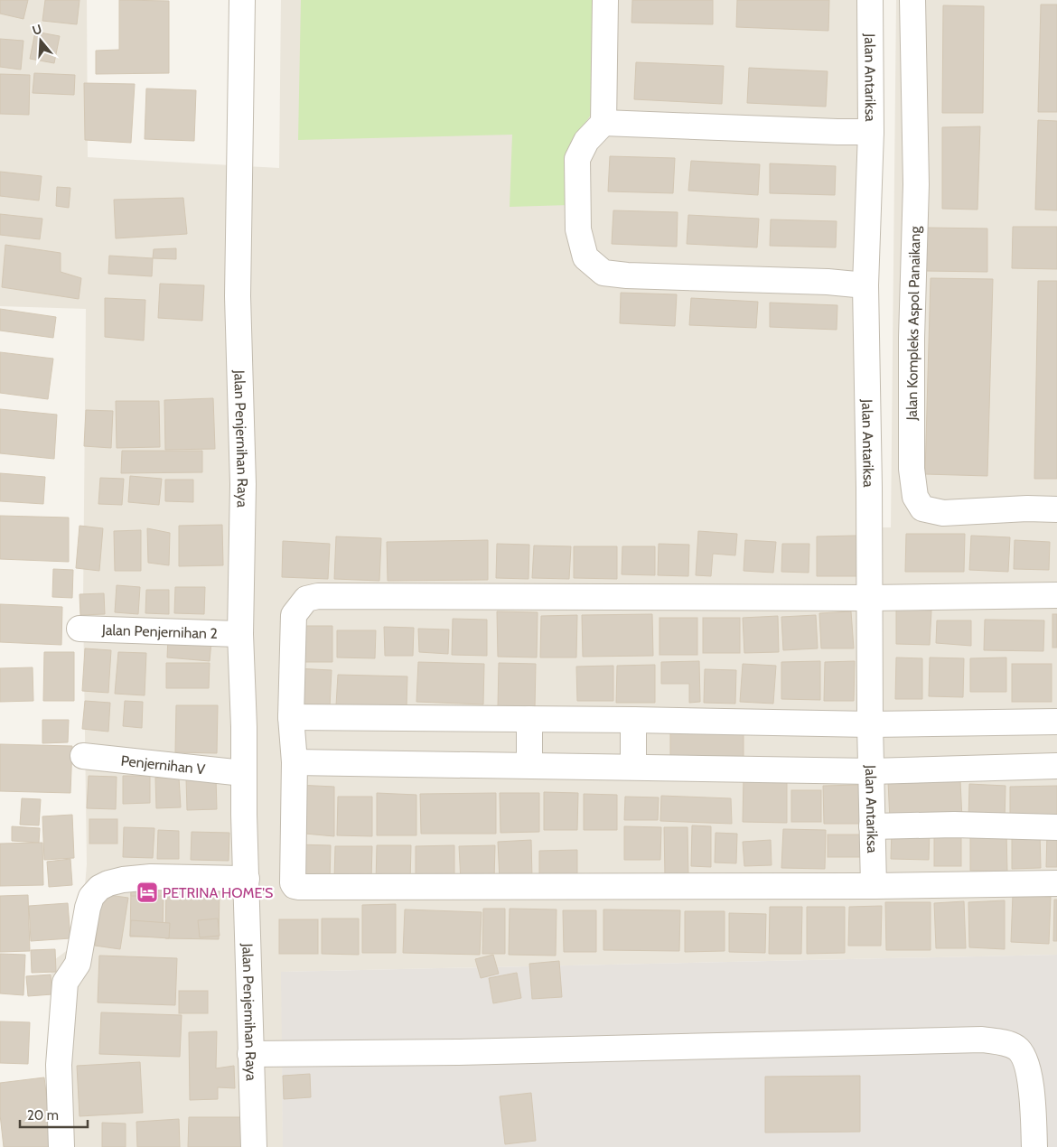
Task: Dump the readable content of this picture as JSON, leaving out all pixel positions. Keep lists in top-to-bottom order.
{
  "streets": {
    "street": [
      "Jalan Antariksa",
      "Jalan Kompleks Aspol Panaikang",
      "Jalan Penjernihan Raya",
      "Jalan Penjernihan 2",
      "Penjernihan V"
    ]
  },
  "crossings": [
    ["Jalan Penjernihan Raya", "Jalan Penjernihan 2"],
    ["Jalan Penjernihan Raya", "Penjernihan V"]
  ],
  "places": {
    "hotel": ["PETRINA HOME'S"]
  },
  "scale_bar": "20 m",
  "north": "top"
}
